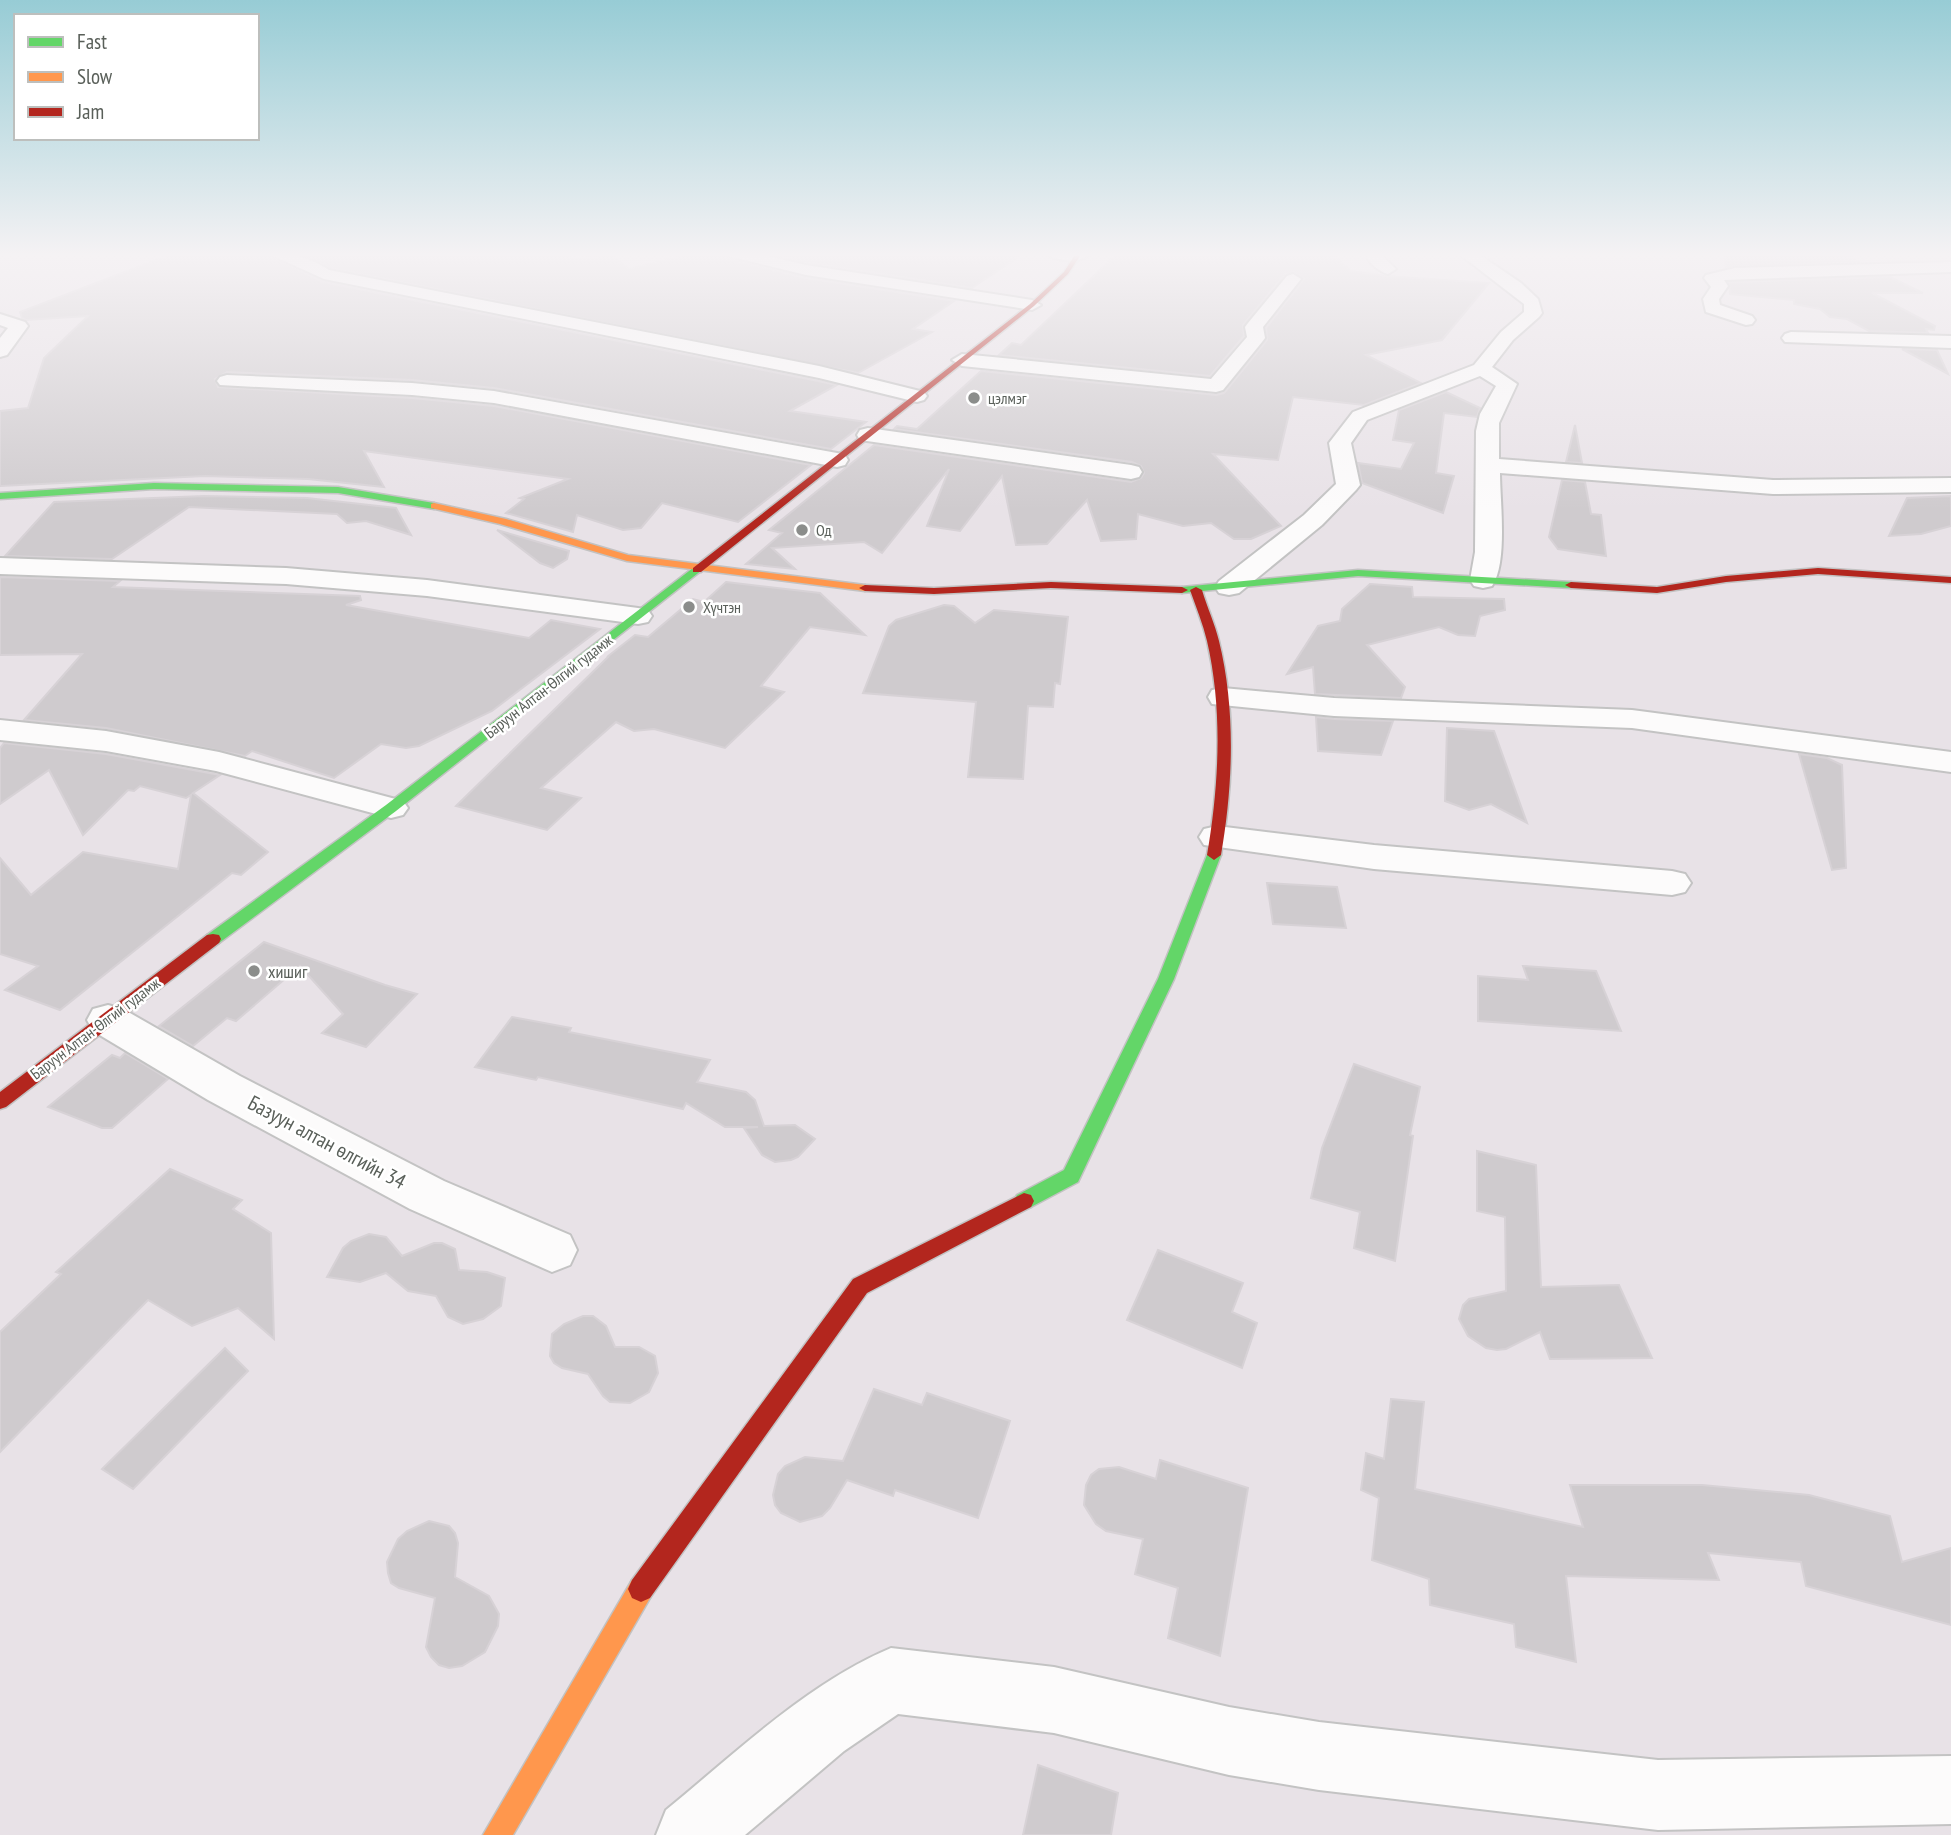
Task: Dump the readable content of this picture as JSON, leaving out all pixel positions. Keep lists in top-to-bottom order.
{
  "streets": {
    "street": ["Баруун Алтан-Өлгий гудамж", "Базуун алтан өлгийн 34"]
  },
  "crossings": [
    ["Баруун Алтан-Өлгий гудамж", "Базуун алтан өлгийн 34"]
  ],
  "places": [
    "цэлмэг",
    "Од",
    "Хүчтэн",
    "хишиг"
  ],
  "legend": ["Fast", "Slow", "Jam"]
}
